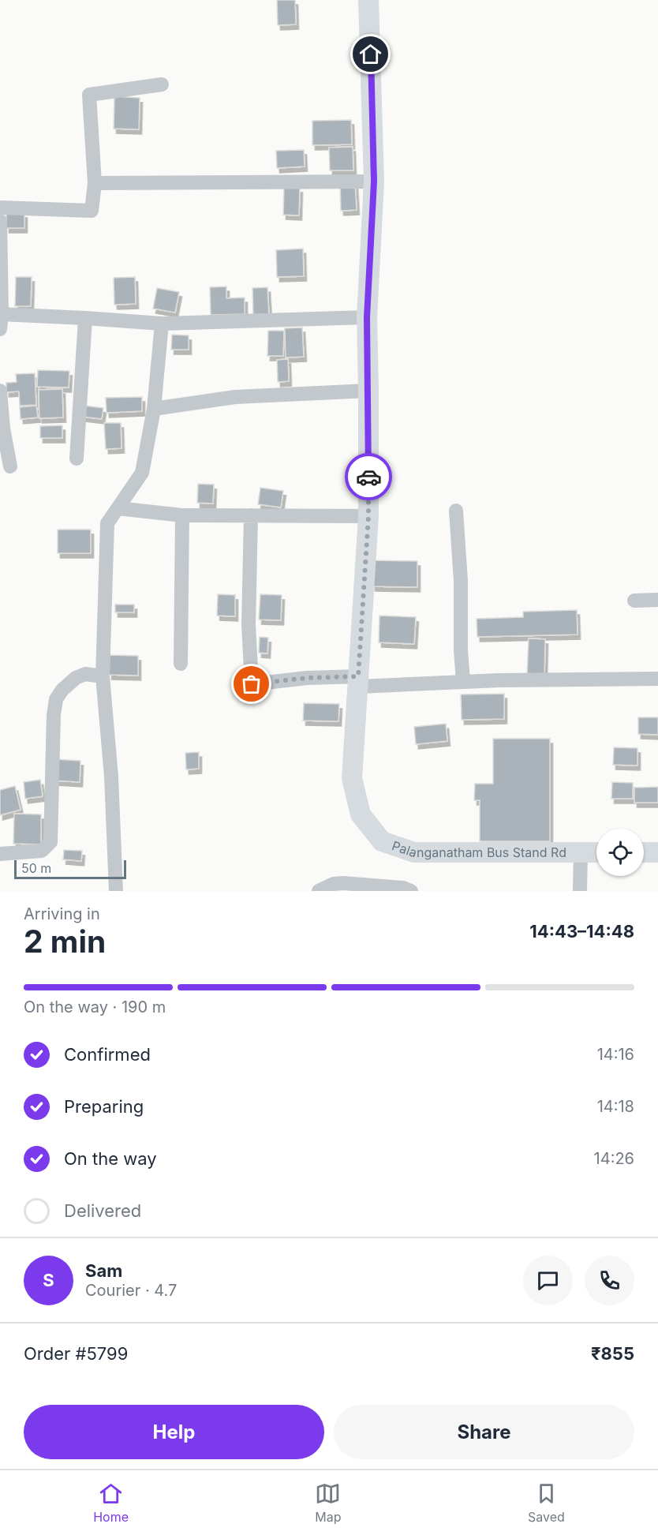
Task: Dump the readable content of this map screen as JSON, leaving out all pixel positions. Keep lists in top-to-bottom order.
{
  "streets": {
    "street": ["Palanganatham Bus Stand Rd"]
  },
  "scale_bar": "50 m",
  "page": {
    "scale": "50 m",
    "heading": ["2 min", "Arriving in", "14:43–14:48"],
    "panel": [
      "Sam",
      "Courier · 4.7",
      "Order #5799",
      "₹855"
    ],
    "bar": "On the way · 190 m",
    "list": [
      ["Confirmed", "14:16"],
      ["Preparing", "14:18"],
      ["On the way", "14:26"],
      "Delivered"
    ],
    "round": "S",
    "buttons": ["Help", "Share"],
    "tabs": ["Home", "Map", "Saved"]
  }
}
